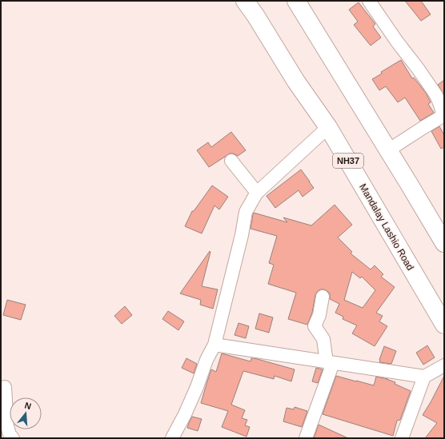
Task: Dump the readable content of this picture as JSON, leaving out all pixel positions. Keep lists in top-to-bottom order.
{
  "streets": {
    "highway": ["NH37", "Mandalay Lashio Road"]
  },
  "north": "top"
}
